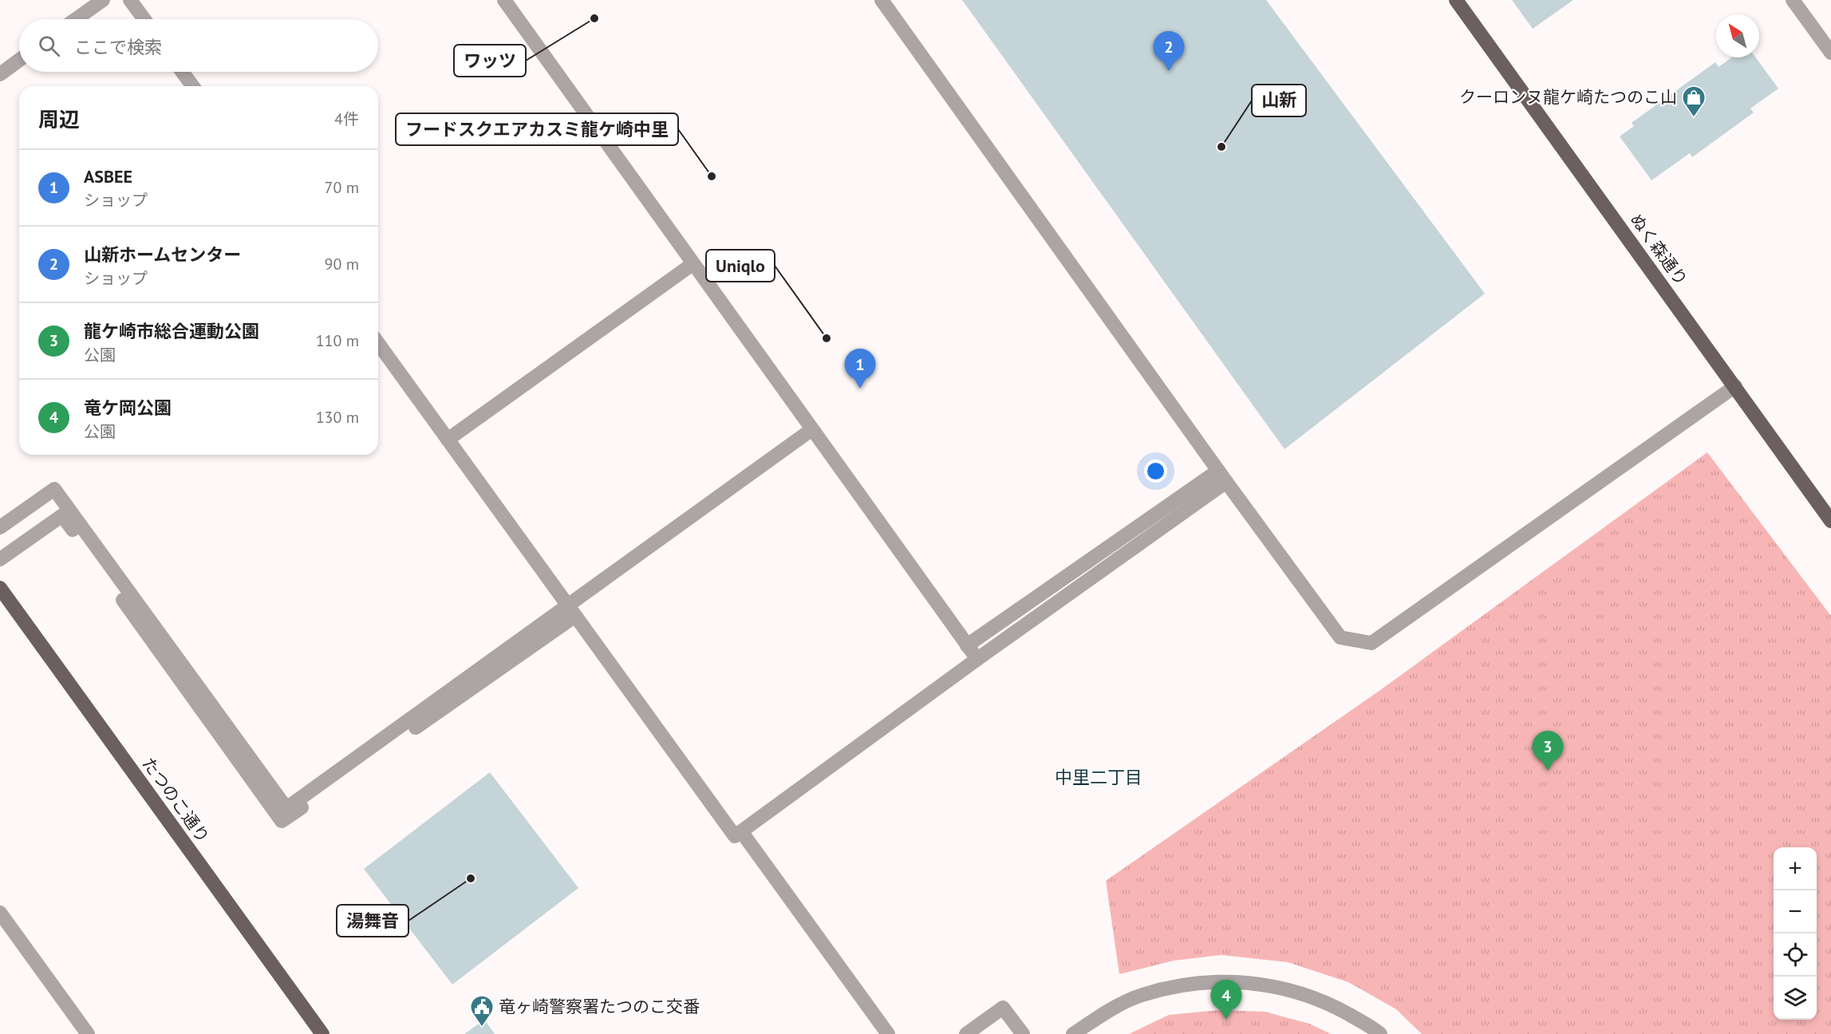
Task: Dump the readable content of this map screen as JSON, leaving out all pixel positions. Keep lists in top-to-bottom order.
{
  "streets": {
    "main road": ["ぬく森通り", "たつのこ通り"]
  },
  "districts": ["中里二丁目"],
  "places": {
    "other": [
      "ワッツ",
      "山新",
      "フードスクエアカスミ龍ケ崎中里",
      "Uniqlo",
      "湯舞音"
    ],
    "shop": ["クーロンヌ龍ケ崎たつのこ山"],
    "public building": ["竜ヶ崎警察署たつのこ交番"]
  },
  "north": "top left",
  "page": {
    "search": "ここで検索",
    "pins": [
      "2",
      "1",
      "3",
      "4"
    ],
    "heading": ["周辺", "4件"],
    "list": [
      {
        "mark": "1",
        "name": "ASBEE",
        "note": "ショップ",
        "value": "70 m"
      },
      {
        "mark": "2",
        "name": "山新ホームセンター",
        "note": "ショップ",
        "value": "90 m"
      },
      {
        "mark": "3",
        "name": "龍ケ崎市総合運動公園",
        "note": "公園",
        "value": "110 m"
      },
      {
        "mark": "4",
        "name": "竜ケ岡公園",
        "note": "公園",
        "value": "130 m"
      }
    ],
    "map_buttons": ["+", "−"]
  }
}
